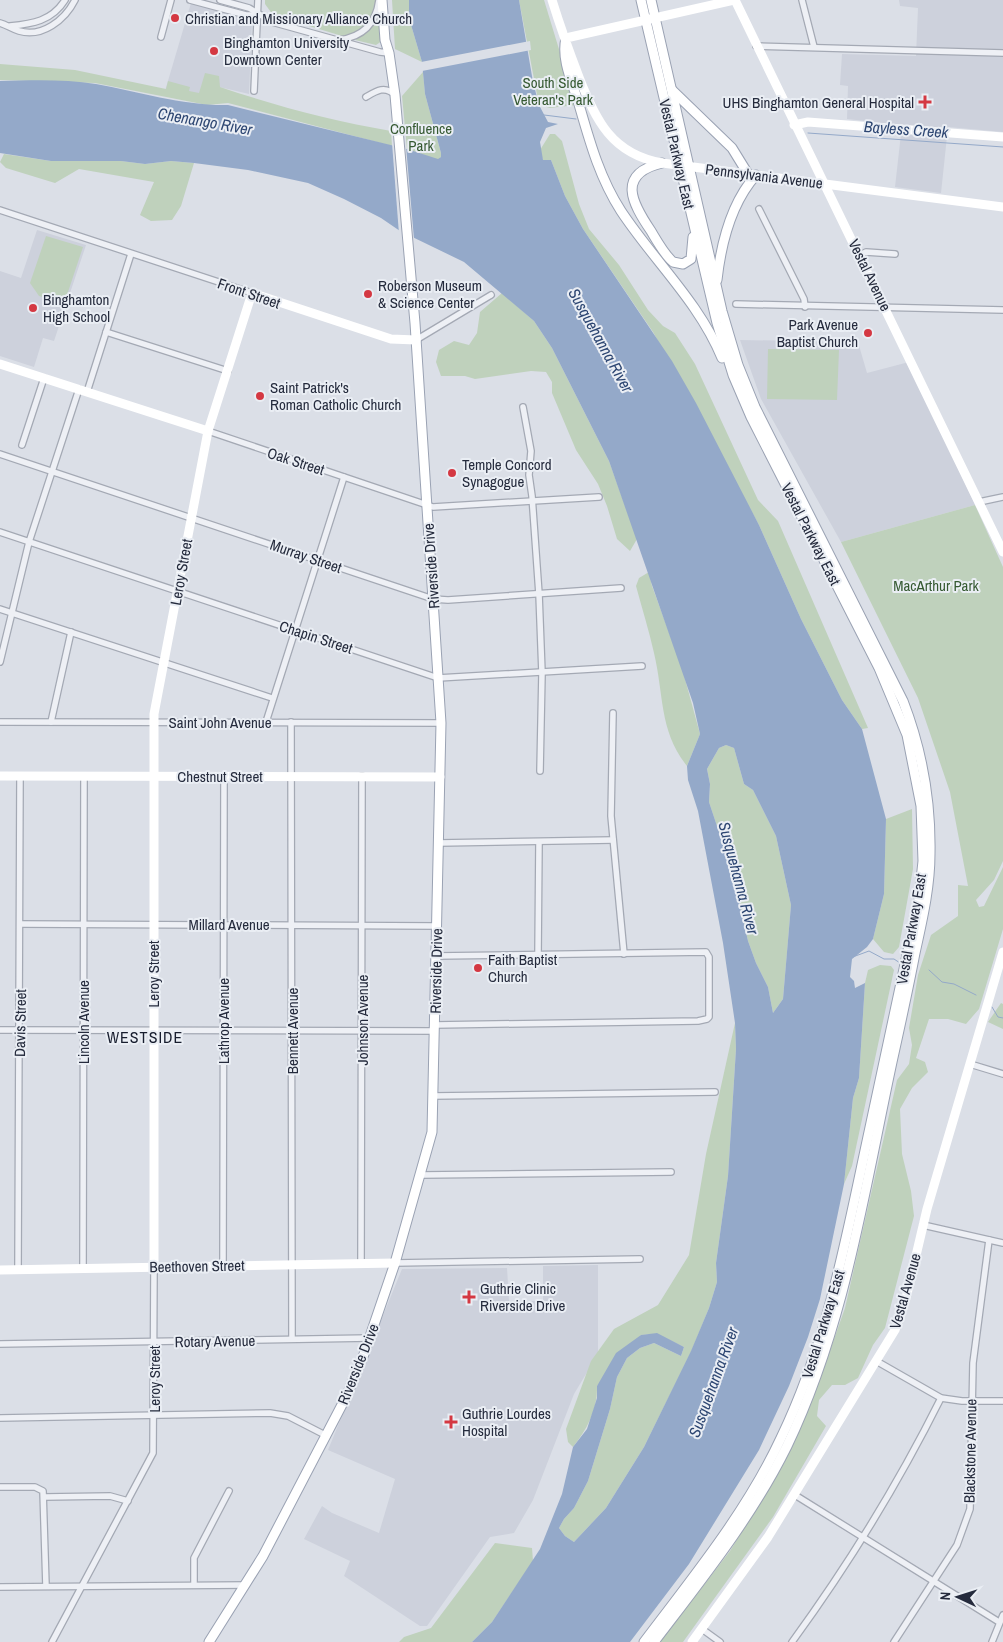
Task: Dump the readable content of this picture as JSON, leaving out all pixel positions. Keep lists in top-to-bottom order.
{
  "streets": {
    "main road": [
      "Vestal Parkway East",
      "Pennsylvania Avenue",
      "Vestal Avenue",
      "Front Street",
      "Oak Street",
      "Riverside Drive",
      "Leroy Street",
      "Chestnut Street",
      "Beethoven Street"
    ],
    "street": [
      "Murray Street",
      "Chapin Street",
      "Saint John Avenue",
      "Millard Avenue",
      "Johnson Avenue",
      "Lathrop Avenue",
      "Lincoln Avenue",
      "Davis Street",
      "Bennett Avenue",
      "Rotary Avenue",
      "Blackstone Avenue"
    ]
  },
  "crossings": [
    ["Pennsylvania Avenue", "Vestal Avenue"],
    ["Front Street", "Riverside Drive"],
    ["Front Street", "Leroy Street"],
    ["Oak Street", "Riverside Drive"],
    ["Oak Street", "Leroy Street"],
    ["Murray Street", "Riverside Drive"],
    ["Murray Street", "Leroy Street"],
    ["Riverside Drive", "Chapin Street"],
    ["Riverside Drive", "Saint John Avenue"],
    ["Riverside Drive", "Chestnut Street"],
    ["Riverside Drive", "Millard Avenue"],
    ["Riverside Drive", "Beethoven Street"],
    ["Riverside Drive", "Rotary Avenue"],
    ["Leroy Street", "Chapin Street"],
    ["Leroy Street", "Saint John Avenue"],
    ["Leroy Street", "Chestnut Street"],
    ["Leroy Street", "Millard Avenue"],
    ["Leroy Street", "Beethoven Street"],
    ["Leroy Street", "Rotary Avenue"],
    ["Saint John Avenue", "Bennett Avenue"],
    ["Chestnut Street", "Johnson Avenue"],
    ["Chestnut Street", "Lathrop Avenue"],
    ["Chestnut Street", "Lincoln Avenue"],
    ["Chestnut Street", "Davis Street"],
    ["Chestnut Street", "Bennett Avenue"],
    ["Millard Avenue", "Johnson Avenue"],
    ["Millard Avenue", "Lathrop Avenue"],
    ["Millard Avenue", "Lincoln Avenue"],
    ["Millard Avenue", "Davis Street"],
    ["Millard Avenue", "Bennett Avenue"],
    ["Johnson Avenue", "Beethoven Street"],
    ["Lathrop Avenue", "Beethoven Street"],
    ["Lincoln Avenue", "Beethoven Street"],
    ["Davis Street", "Beethoven Street"],
    ["Bennett Avenue", "Beethoven Street"],
    ["Bennett Avenue", "Rotary Avenue"]
  ],
  "districts": ["WESTSIDE"],
  "water": ["Chenango River", "Bayless Creek", "Susquehanna River"],
  "parks": ["South Side Veteran's Park", "Confluence Park", "MacArthur Park"],
  "places": {
    "other": [
      "Christian and Missionary Alliance Church",
      "Binghamton University Downtown Center",
      "Roberson Museum & Science Center",
      "Binghamton High School",
      "Park Avenue Baptist Church",
      "Saint Patrick's Roman Catholic Church",
      "Temple Concord Synagogue",
      "Faith Baptist Church"
    ],
    "health": ["UHS Binghamton General Hospital", "Guthrie Clinic Riverside Drive", "Guthrie Lourdes Hospital"]
  },
  "north": "left"
}
